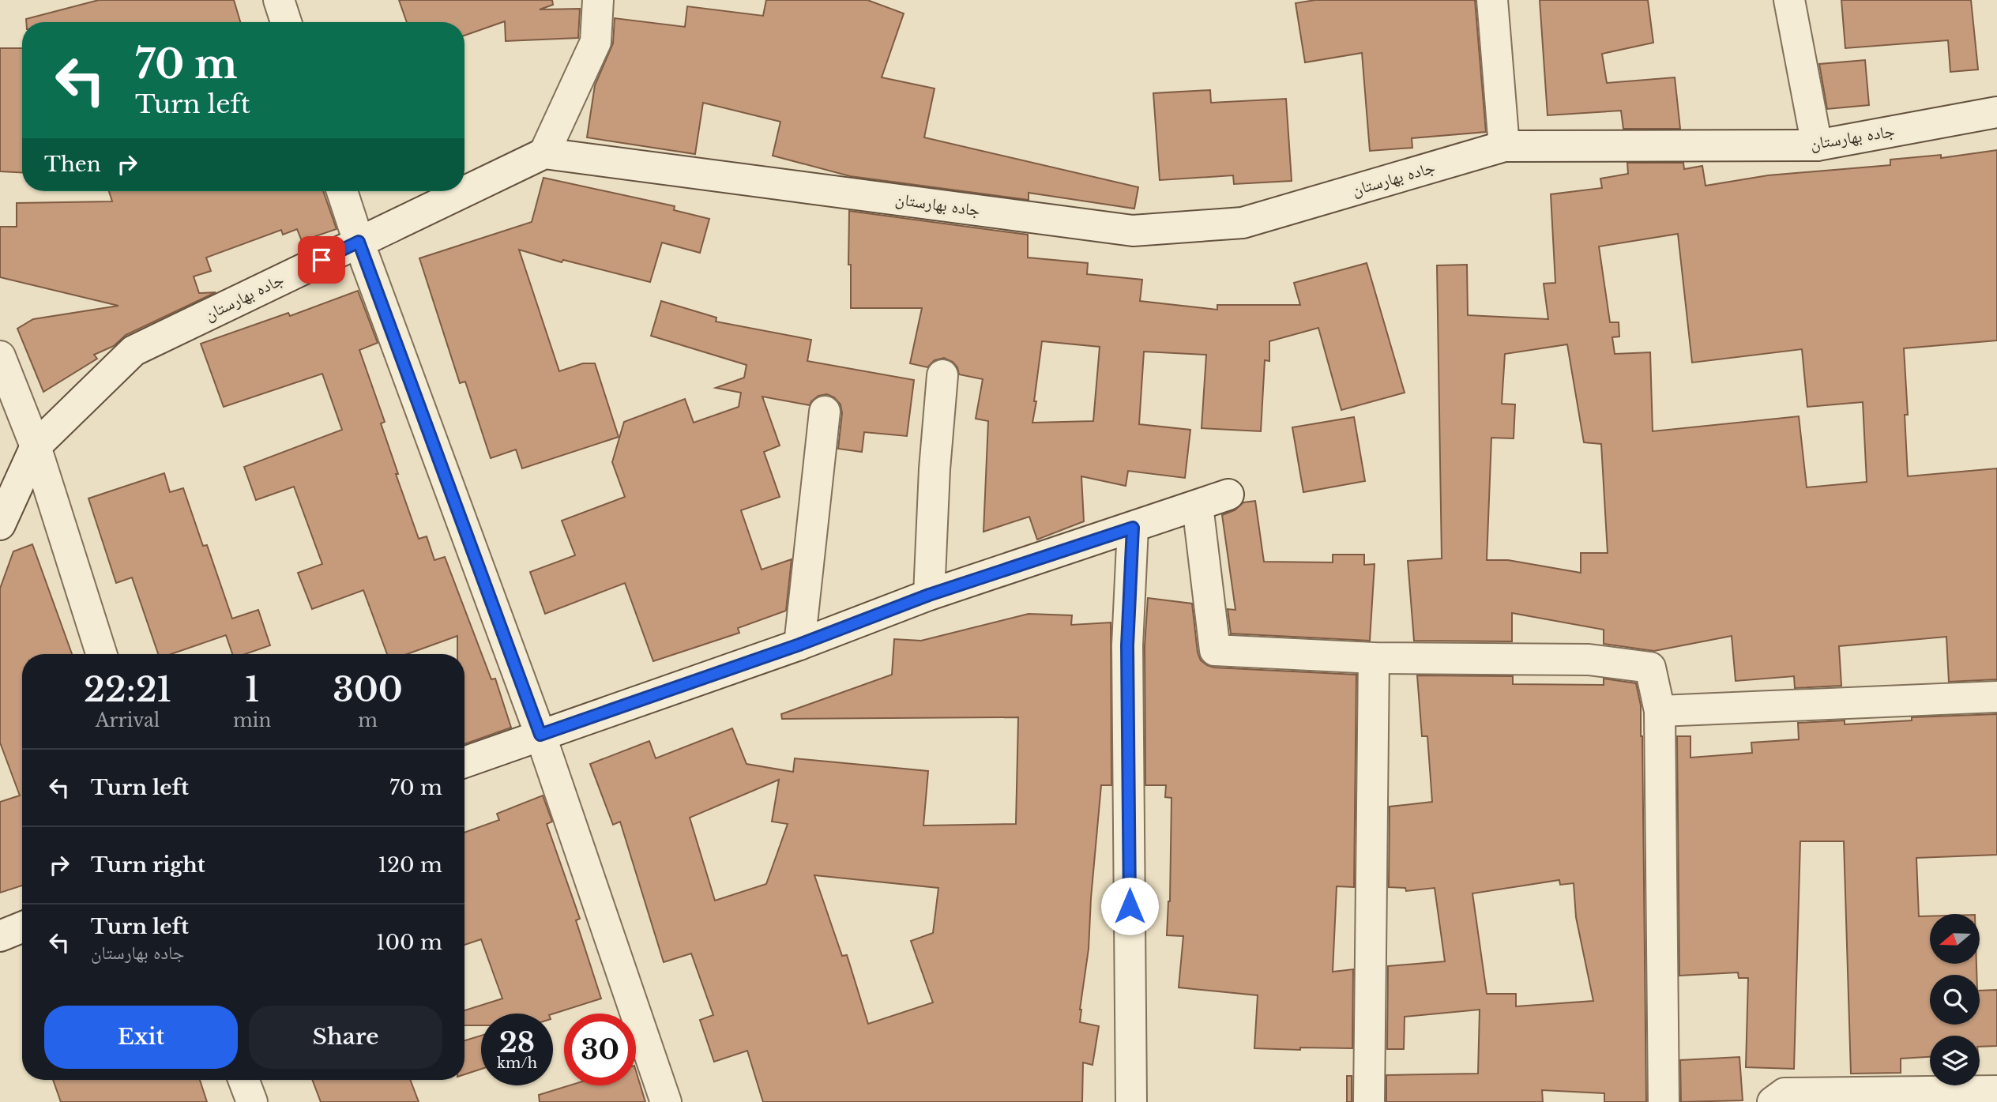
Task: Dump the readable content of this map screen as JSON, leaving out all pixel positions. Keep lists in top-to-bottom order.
{
  "streets": {
    "street": ["جاده بهارستان"]
  },
  "north": "left",
  "page": {
    "turn": ["70 m", "Turn left"],
    "then": "Then",
    "eta": [
      "22:21",
      "Arrival",
      "1",
      "min",
      "300",
      "m"
    ],
    "list": [
      {
        "name": "Turn left",
        "value": "70 m"
      },
      {
        "name": "Turn right",
        "value": "120 m"
      },
      {
        "name": "Turn left",
        "note": "جاده بهارستان",
        "value": "100 m"
      }
    ],
    "buttons": ["Exit", "Share"],
    "speed": "28 km/h",
    "limit": "30"
  }
}
